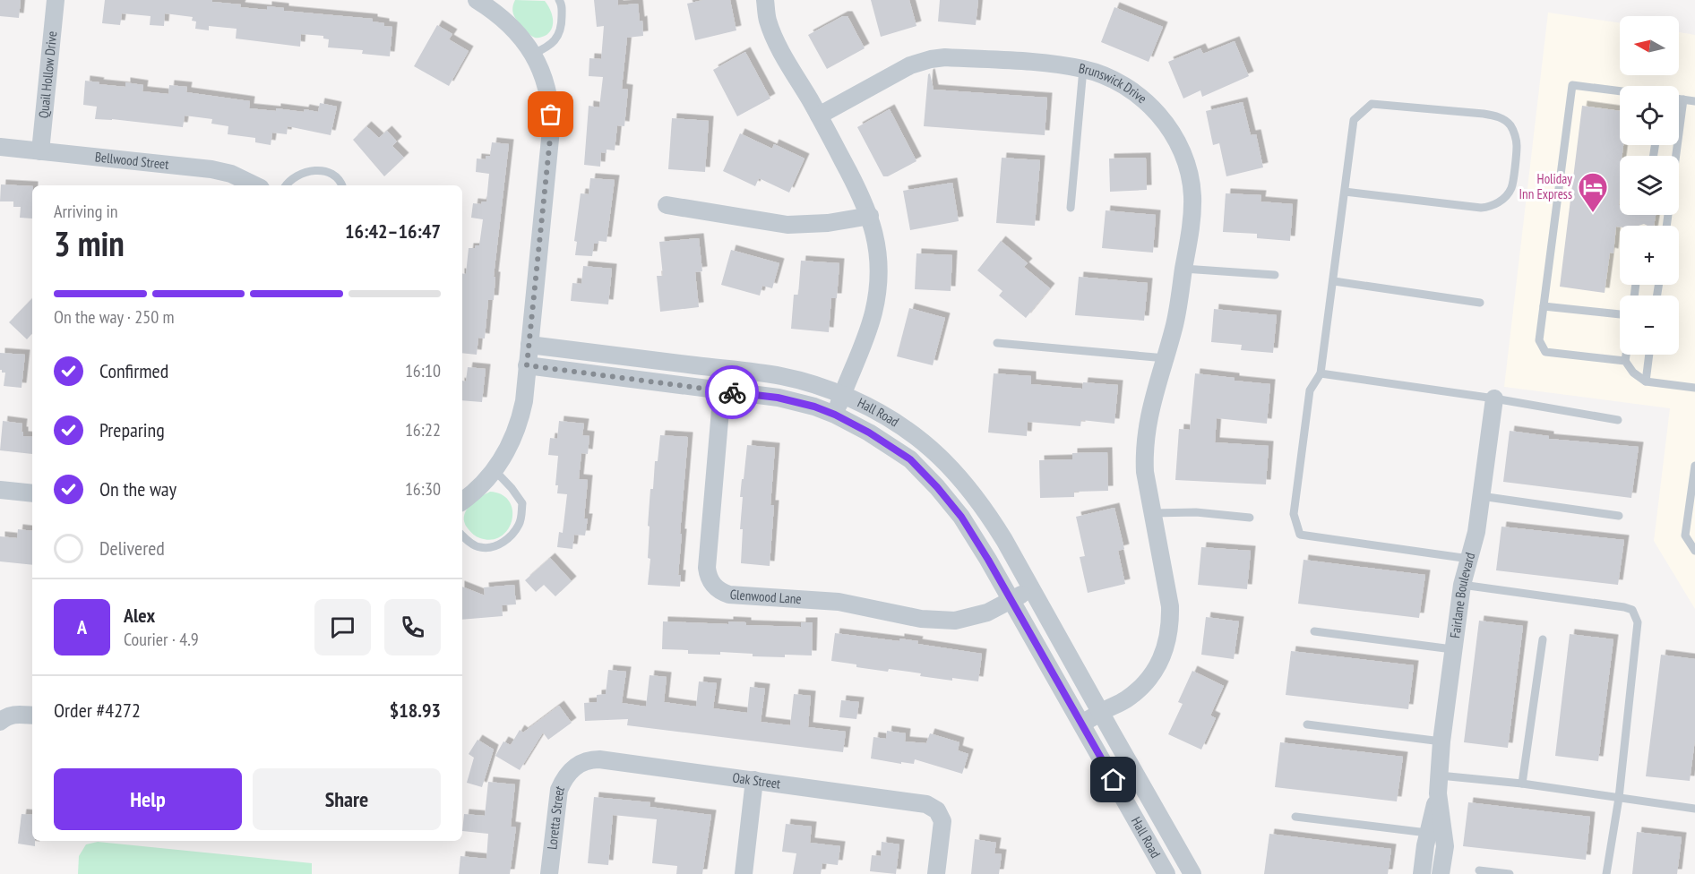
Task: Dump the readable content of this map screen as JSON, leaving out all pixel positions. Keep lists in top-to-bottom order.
{
  "streets": {
    "street": [
      "Quail Hollow Drive",
      "Brunswick Drive",
      "Bellwood Street",
      "Hall Road",
      "Fairlane Boulevard",
      "Glenwood Lane",
      "Oak Street",
      "Loretta Street"
    ]
  },
  "crossings": [
    ["Quail Hollow Drive", "Bellwood Street"],
    ["Hall Road", "Glenwood Lane"],
    ["Oak Street", "Loretta Street"]
  ],
  "places": {
    "hotel": ["Holiday Inn Express"]
  },
  "north": "left",
  "page": {
    "map_buttons": ["+", "−"],
    "heading": ["3 min", "Arriving in", "16:42–16:47"],
    "panel": [
      "Alex",
      "Courier · 4.9",
      "Order #4272",
      "$18.93"
    ],
    "bar": "On the way · 250 m",
    "list": [
      ["Confirmed", "16:10"],
      ["Preparing", "16:22"],
      ["On the way", "16:30"],
      "Delivered"
    ],
    "round": "A",
    "buttons": ["Help", "Share"]
  }
}
